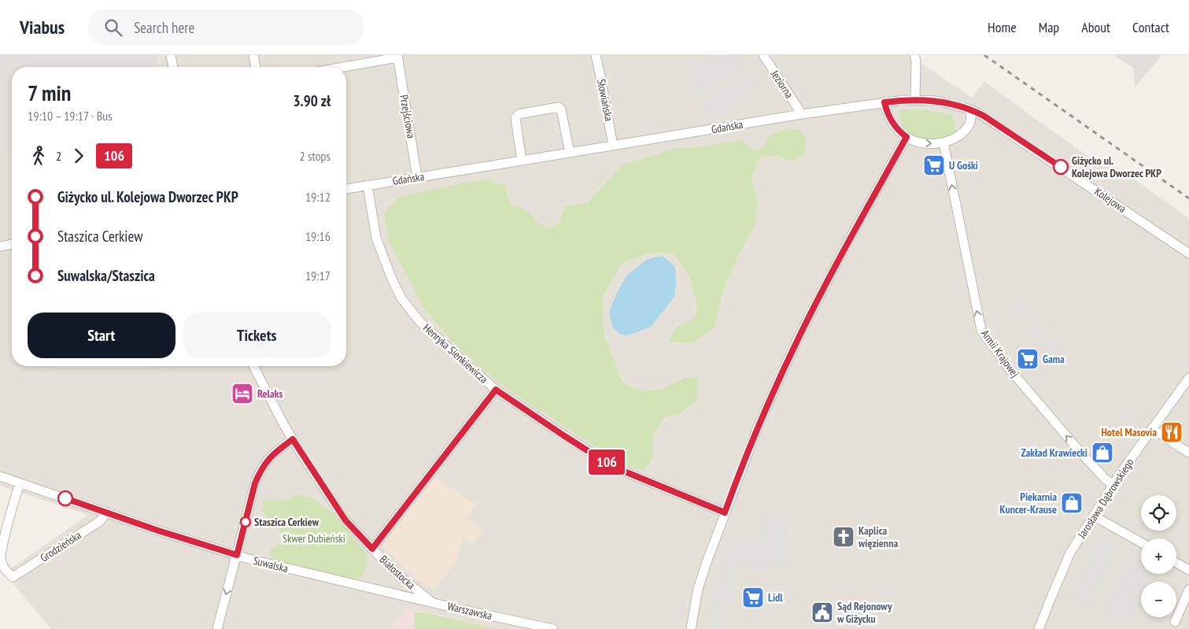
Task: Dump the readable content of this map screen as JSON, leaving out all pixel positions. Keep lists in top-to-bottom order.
{
  "streets": {
    "street": [
      "Jeziorna",
      "Słowiańska",
      "Przejściowa",
      "Gdańska",
      "Kolejowa",
      "Henryka Sienkiewicza",
      "Armii Krajowej",
      "Jarosława Dąbrowskiego",
      "Grodzieńska",
      "Suwalska",
      "Białostocka",
      "Warszawska"
    ]
  },
  "crossings": [
    ["Jeziorna", "Gdańska"],
    ["Słowiańska", "Gdańska"],
    ["Przejściowa", "Gdańska"],
    ["Gdańska", "Kolejowa"],
    ["Gdańska", "Henryka Sienkiewicza"],
    ["Armii Krajowej", "Jarosława Dąbrowskiego"],
    ["Grodzieńska", "Suwalska"],
    ["Suwalska", "Białostocka"],
    ["Suwalska", "Warszawska"],
    ["Białostocka", "Warszawska"]
  ],
  "one_way": ["Armii Krajowej"],
  "parks": ["Skwer Dubieński"],
  "places": {
    "supermarket": ["U Gośki", "Gama", "Lidl"],
    "other": ["Giżycko ul. Kolejowa Dworzec PKP", "Staszica Cerkiew"],
    "hotel": ["Relaks"],
    "restaurant": ["Hotel Masovia"],
    "shop": ["Zakład Krawiecki", "Piekarnia Kuncer-Krause"],
    "church": ["Kaplica więzienna"],
    "public building": ["Sąd Rejonowy w Giżycku"]
  },
  "lines": ["bus line 106"],
  "page": {
    "header": "Viabus",
    "search": "Search here",
    "nav": [
      "Home",
      "Map",
      "About",
      "Contact"
    ],
    "on_map": "106",
    "heading": ["7 min", "19:10 – 19:17 · Bus", "3.90 zł"],
    "legs": ["2", "106", "2 stops"],
    "list": [
      {
        "name": "Giżycko ul. Kolejowa Dworzec PKP",
        "value": "19:12"
      },
      {
        "name": "Staszica Cerkiew",
        "value": "19:16"
      },
      {
        "name": "Suwalska/Staszica",
        "value": "19:17"
      }
    ],
    "buttons": ["Start", "Tickets"],
    "map_buttons": ["+", "−"]
  }
}
